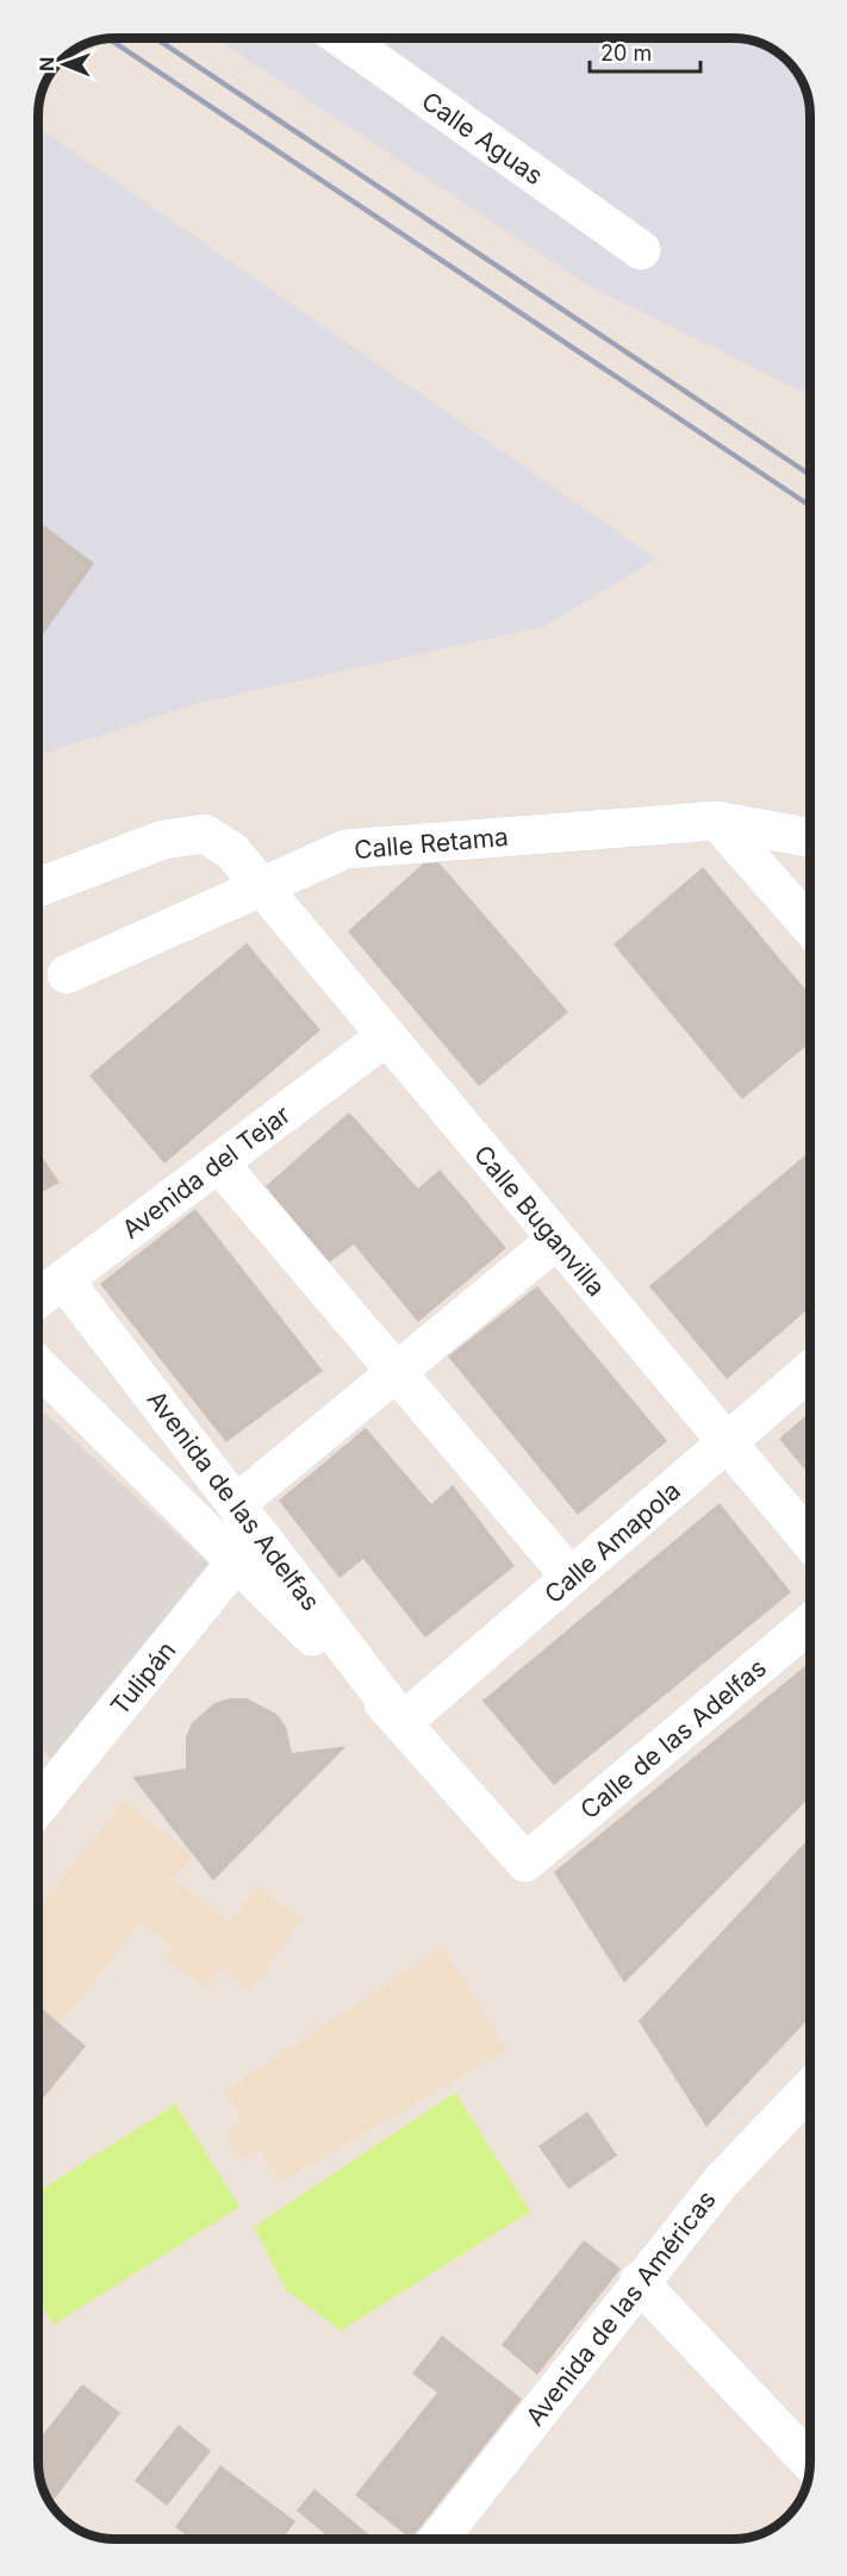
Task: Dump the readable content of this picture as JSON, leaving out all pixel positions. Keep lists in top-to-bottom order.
{
  "streets": {
    "street": [
      "Calle Aguas",
      "Calle Retama",
      "Avenida del Tejar",
      "Calle Buganvilla",
      "Avenida de las Adelfas",
      "Calle Amapola",
      "Tulipán",
      "Calle de las Adelfas",
      "Avenida de las Américas"
    ]
  },
  "crossings": [
    ["Calle Retama", "Calle Buganvilla"],
    ["Avenida del Tejar", "Calle Buganvilla"],
    ["Avenida del Tejar", "Avenida de las Adelfas"],
    ["Calle Buganvilla", "Calle Amapola"],
    ["Avenida de las Adelfas", "Calle Amapola"],
    ["Avenida de las Adelfas", "Tulipán"],
    ["Avenida de las Adelfas", "Calle de las Adelfas"]
  ],
  "scale_bar": "20 m",
  "north": "left"
}
